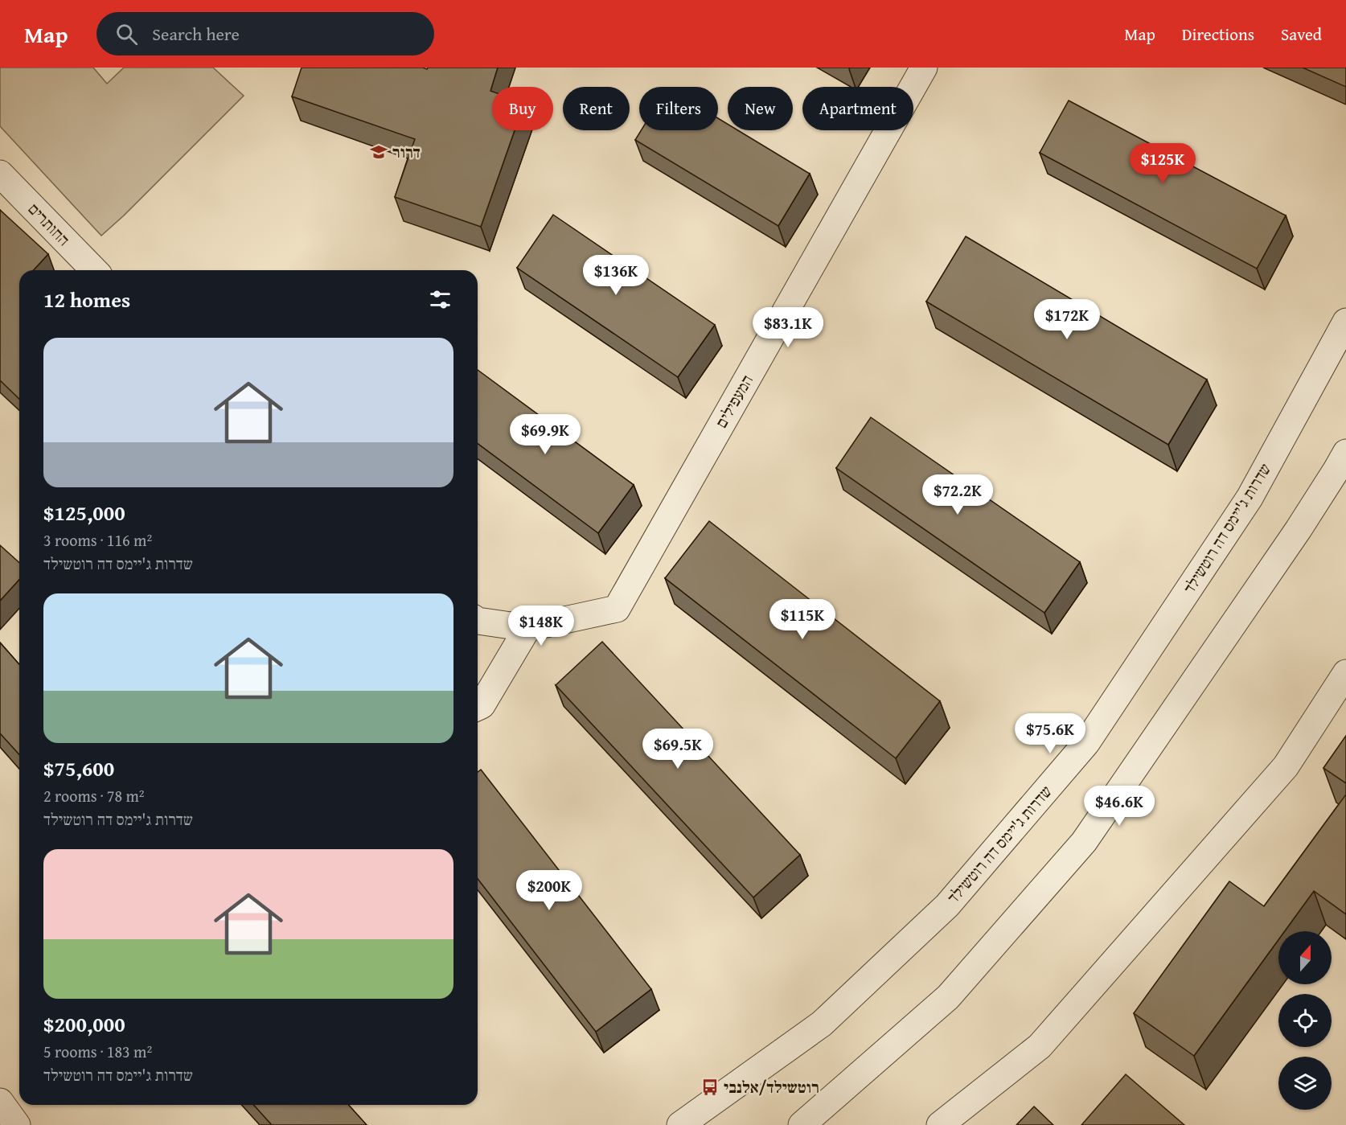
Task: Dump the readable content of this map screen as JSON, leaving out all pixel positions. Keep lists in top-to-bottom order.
{
  "streets": {
    "street": ["החותרים", "המעפילים", "שדרות ג'יימס דה רוטשילד"]
  },
  "places": {
    "school or university": ["דרור"],
    "bus stop": ["רוטשילד/אלנבי"]
  },
  "north": "top",
  "page": {
    "header": "Map",
    "search": "Search here",
    "nav": ["Map", "Directions", "Saved"],
    "chip": [
      "Buy",
      "Rent",
      "Filters",
      "New",
      "Apartment"
    ],
    "price": [
      "$125K",
      "$136K",
      "$172K",
      "$83.1K",
      "$69.9K",
      "$72.2K",
      "$115K",
      "$148K",
      "$75.6K",
      "$69.5K",
      "$46.6K",
      "$200K"
    ],
    "heading": "12 homes",
    "list": [
      {
        "name": "$125,000",
        "note": "3 rooms · 116 m² · שדרות ג'יימס דה רוטשילד"
      },
      {
        "name": "$75,600",
        "note": "2 rooms · 78 m² · שדרות ג'יימס דה רוטשילד"
      },
      {
        "name": "$200,000",
        "note": "5 rooms · 183 m² · שדרות ג'יימס דה רוטשילד"
      }
    ]
  }
}
